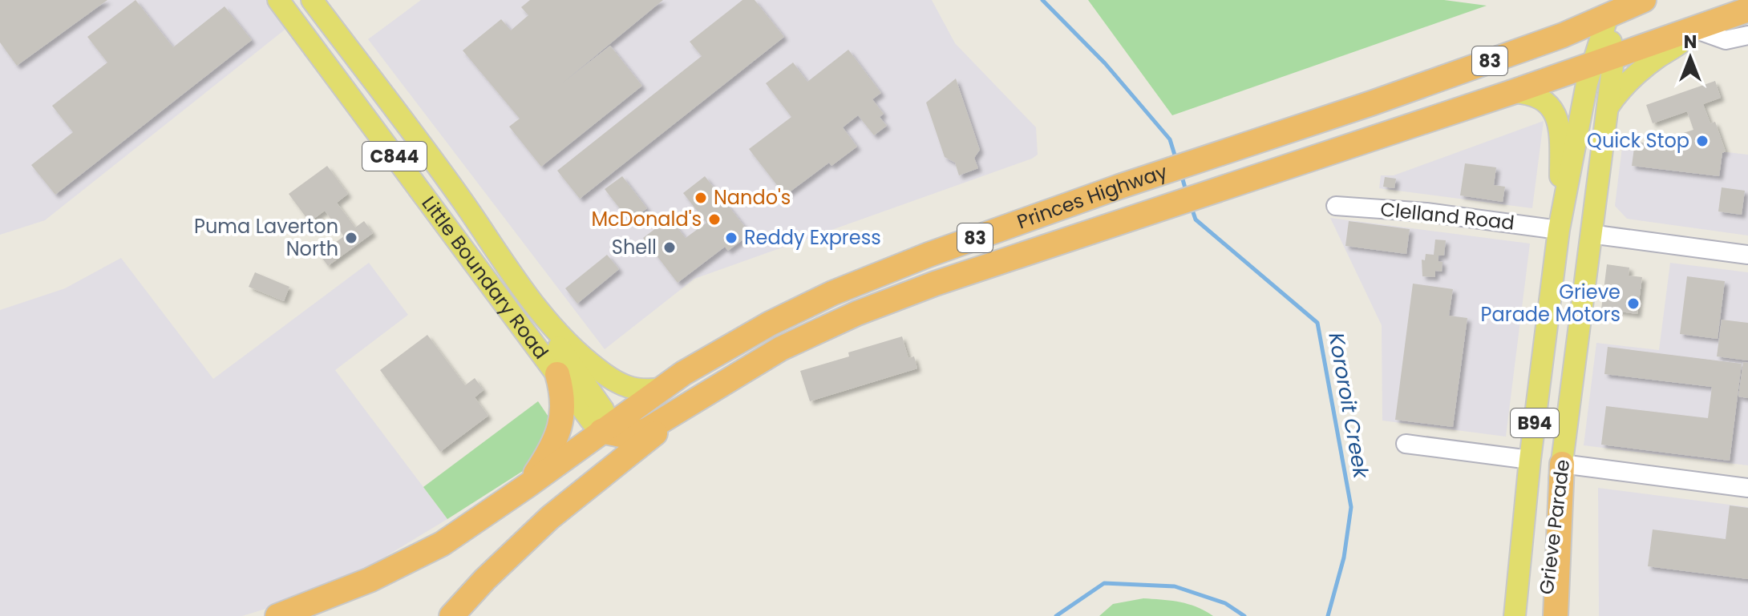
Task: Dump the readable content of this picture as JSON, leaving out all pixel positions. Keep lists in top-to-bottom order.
{
  "streets": {
    "highway": ["83", "Princes Highway"],
    "main road": [
      "C844",
      "Little Boundary Road",
      "B94",
      "Grieve Parade"
    ],
    "street": ["Clelland Road"]
  },
  "crossings": [
    ["83", "Princes Highway"],
    ["83", "Grieve Parade"],
    ["Princes Highway", "Little Boundary Road"],
    ["Princes Highway", "Grieve Parade"],
    ["Clelland Road", "Grieve Parade"]
  ],
  "water": ["Kororoit Creek"],
  "places": [
    "Quick Stop",
    "Nando's",
    "McDonald's",
    "Puma Laverton North",
    "Reddy Express",
    "Shell",
    "Grieve Parade Motors"
  ],
  "north": "top"
}
